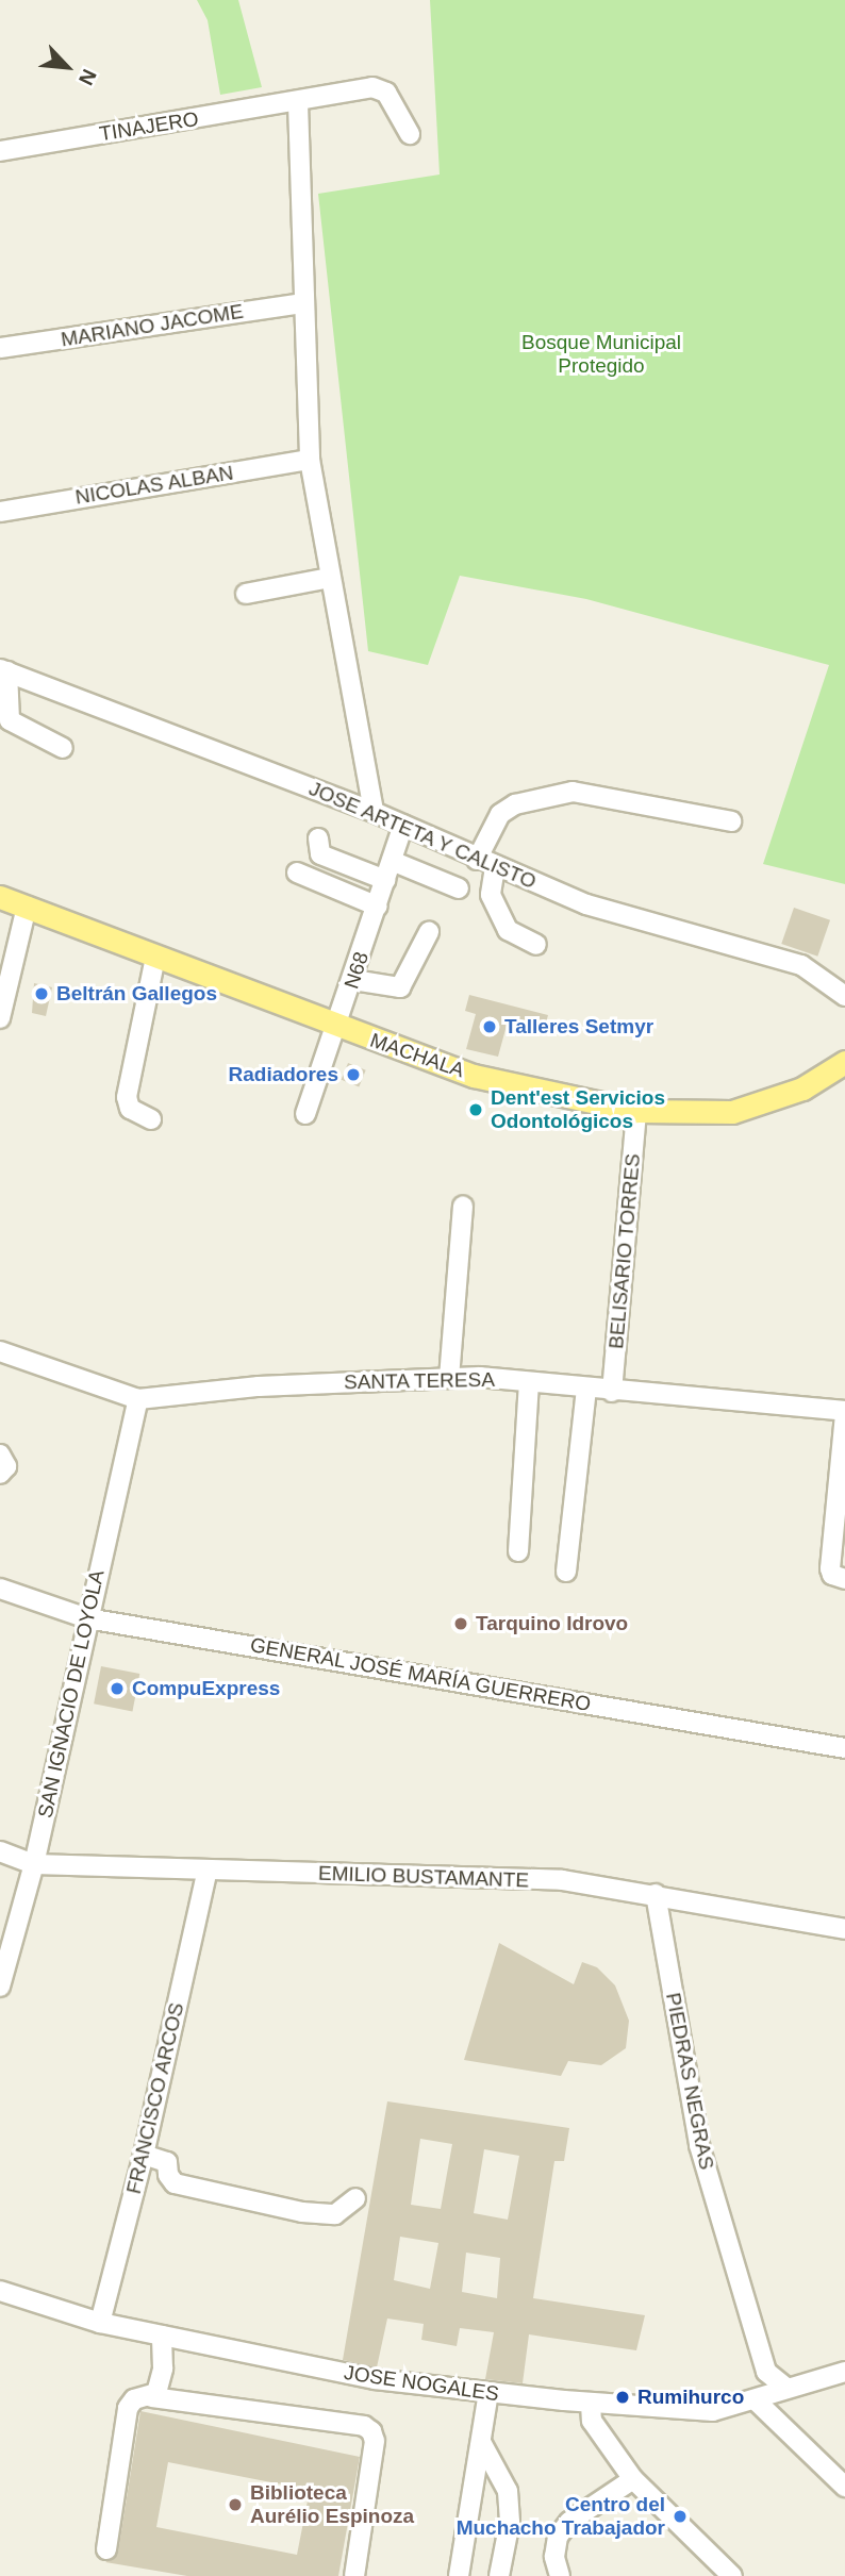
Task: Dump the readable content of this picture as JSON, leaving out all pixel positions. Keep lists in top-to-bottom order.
{
  "streets": {
    "main road": ["MACHALA"],
    "street": [
      "TINAJERO",
      "MARIANO JACOME",
      "NICOLAS ALBAN",
      "JOSE ARTETA Y CALISTO",
      "N68",
      "BELISARIO TORRES",
      "SANTA TERESA",
      "GENERAL JOSÉ MARÍA GUERRERO",
      "SAN IGNACIO DE LOYOLA",
      "EMILIO BUSTAMANTE",
      "PIEDRAS NEGRAS",
      "FRANCISCO ARCOS",
      "JOSE NOGALES"
    ]
  },
  "crossings": [
    ["JOSE ARTETA Y CALISTO", "N68"],
    ["N68", "MACHALA"],
    ["MACHALA", "BELISARIO TORRES"],
    ["BELISARIO TORRES", "SANTA TERESA"],
    ["SANTA TERESA", "SAN IGNACIO DE LOYOLA"],
    ["GENERAL JOSÉ MARÍA GUERRERO", "SAN IGNACIO DE LOYOLA"],
    ["SAN IGNACIO DE LOYOLA", "EMILIO BUSTAMANTE"],
    ["EMILIO BUSTAMANTE", "PIEDRAS NEGRAS"],
    ["EMILIO BUSTAMANTE", "FRANCISCO ARCOS"],
    ["PIEDRAS NEGRAS", "JOSE NOGALES"],
    ["FRANCISCO ARCOS", "JOSE NOGALES"]
  ],
  "parks": ["Bosque Municipal Protegido"],
  "places": [
    "Beltrán Gallegos",
    "Talleres Setmyr",
    "Radiadores",
    "Dent'est Servicios Odontológicos",
    "Tarquino Idrovo",
    "CompuExpress",
    "Rumihurco",
    "Biblioteca Aurélio Espinoza",
    "Centro del Muchacho Trabajador"
  ],
  "north": "bottom right"
}
